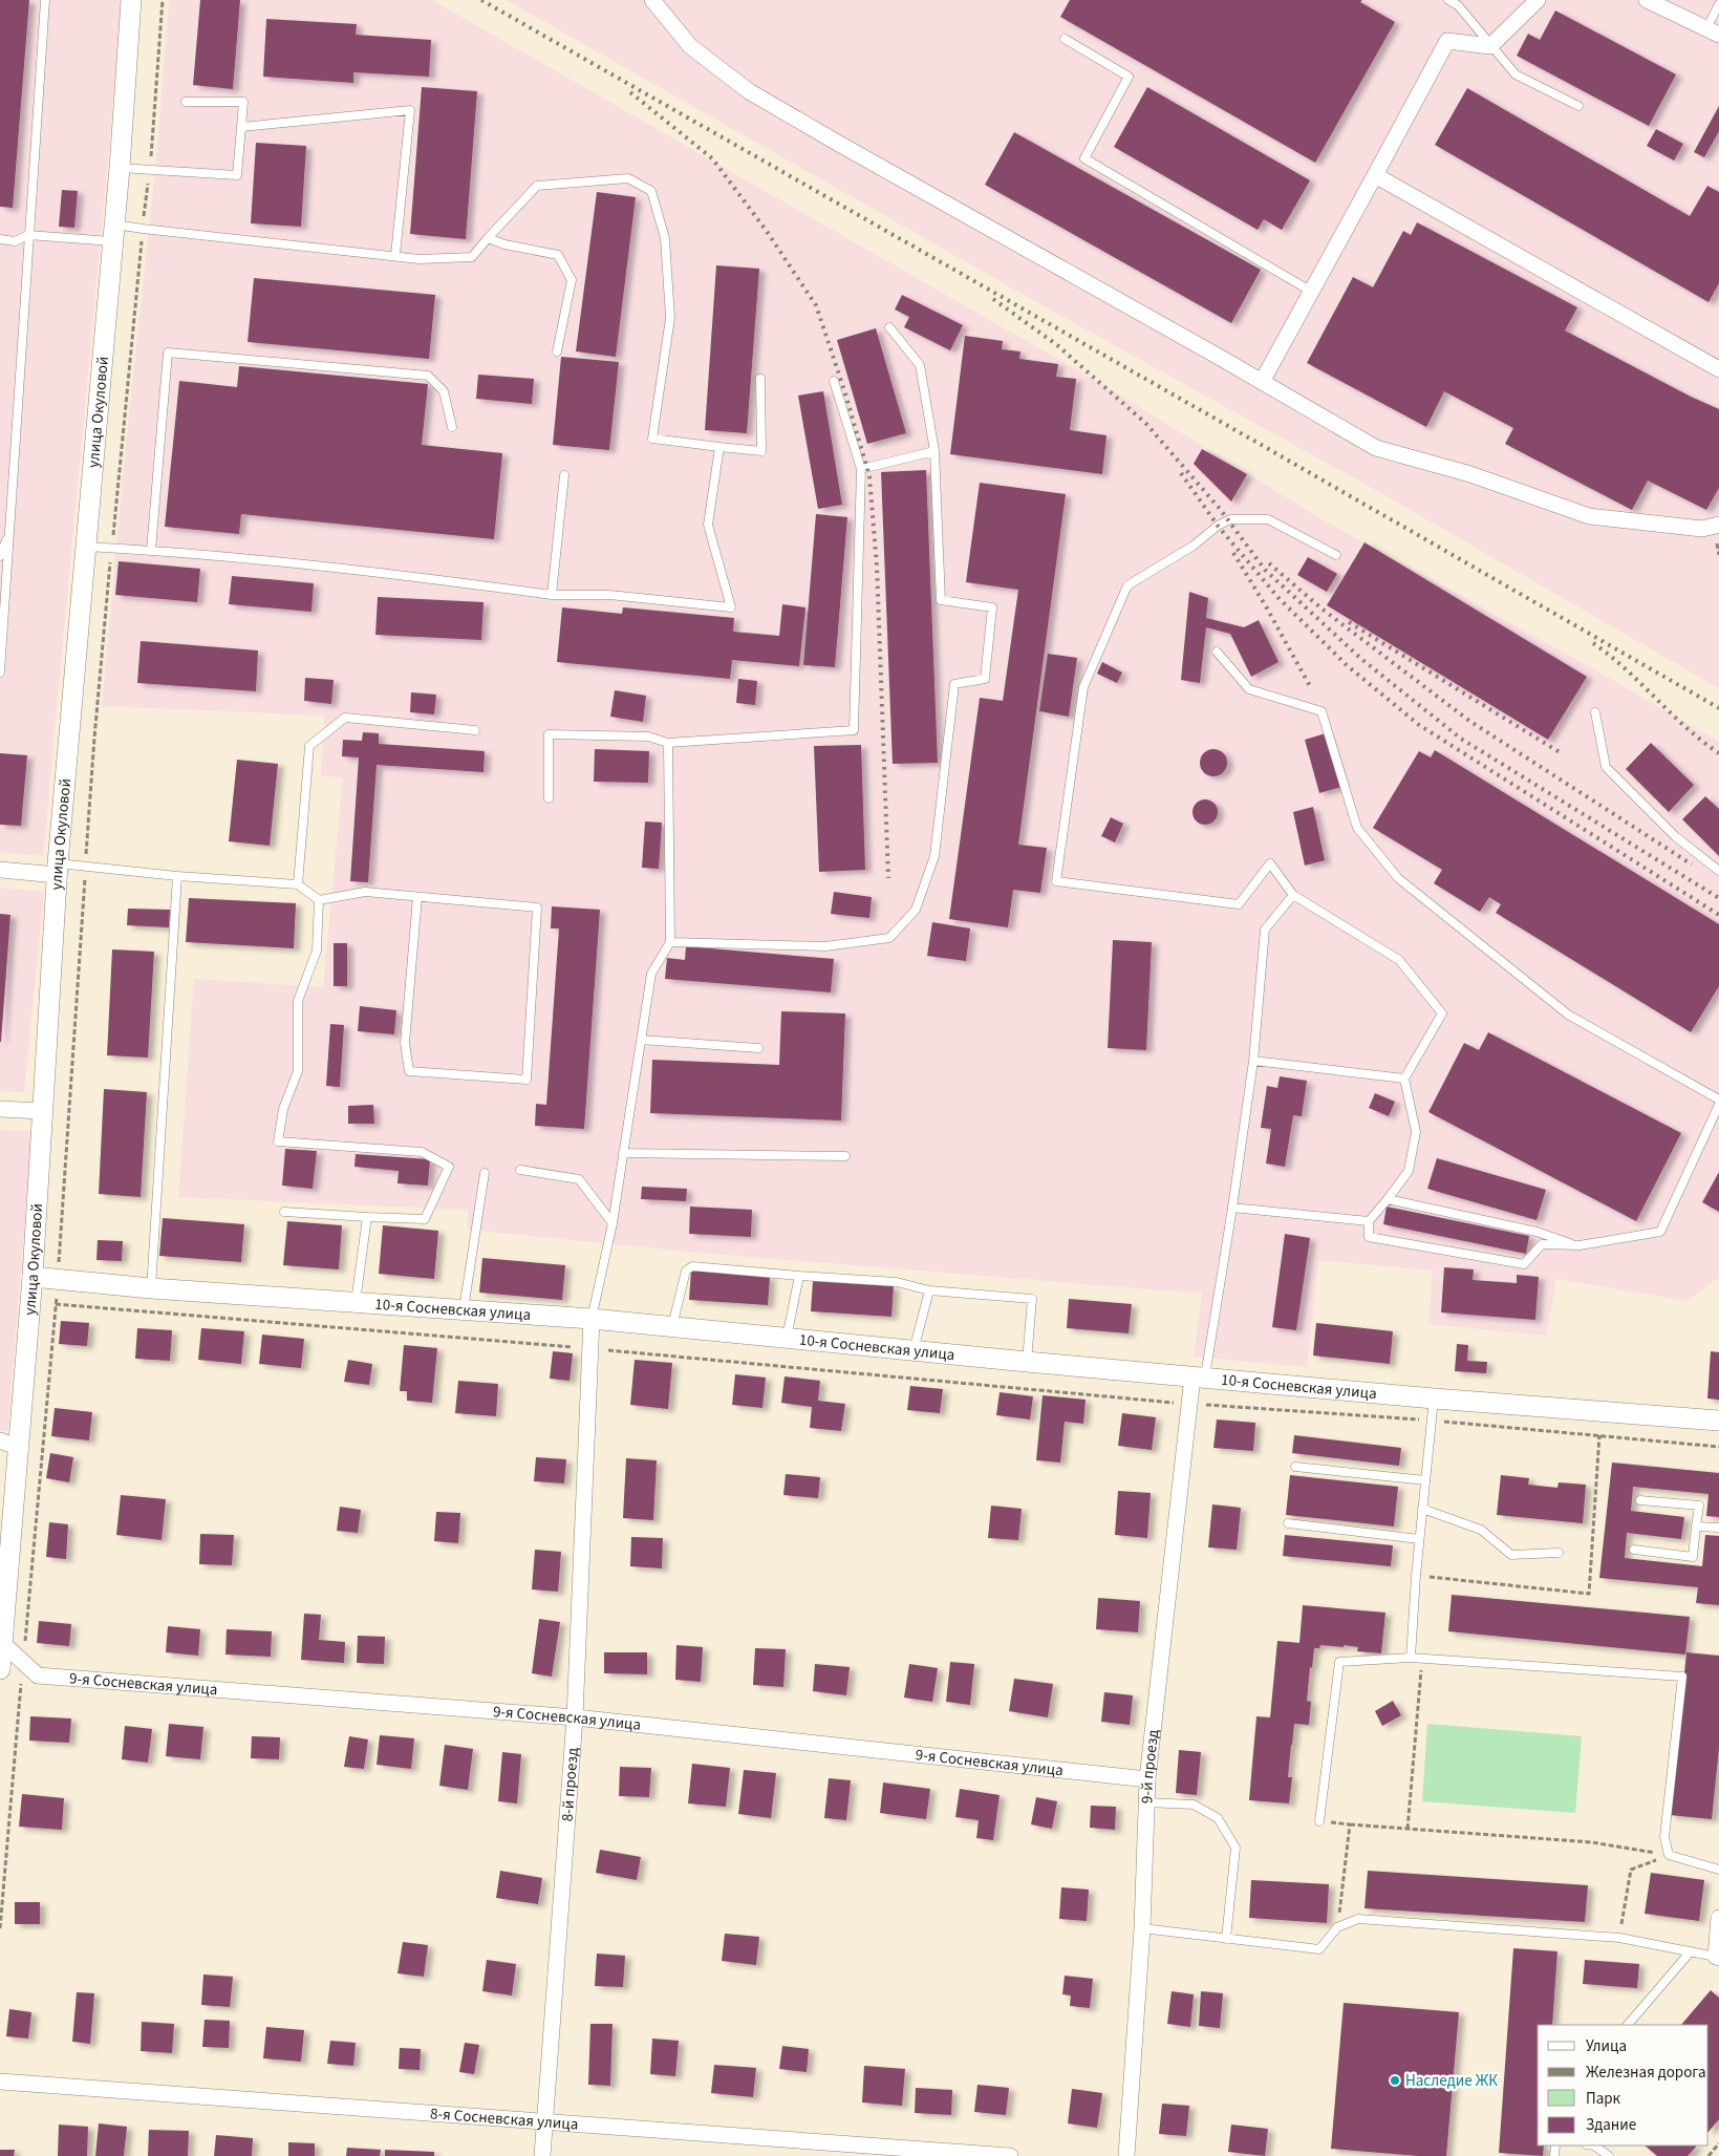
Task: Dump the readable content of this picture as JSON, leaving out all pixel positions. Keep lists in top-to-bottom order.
{
  "streets": {
    "street": [
      "улица Окуловой",
      "10-я Сосневская улица",
      "9-я Сосневская улица",
      "9-й проезд",
      "8-й проезд",
      "8-я Сосневская улица"
    ]
  },
  "crossings": [
    ["улица Окуловой", "10-я Сосневская улица"],
    ["улица Окуловой", "9-я Сосневская улица"],
    ["10-я Сосневская улица", "9-й проезд"],
    ["10-я Сосневская улица", "8-й проезд"],
    ["9-я Сосневская улица", "9-й проезд"],
    ["9-я Сосневская улица", "8-й проезд"],
    ["8-й проезд", "8-я Сосневская улица"]
  ],
  "places": ["Наследие ЖК"],
  "legend": [
    "Улица",
    "Железная дорога",
    "Парк",
    "Здание"
  ]
}
